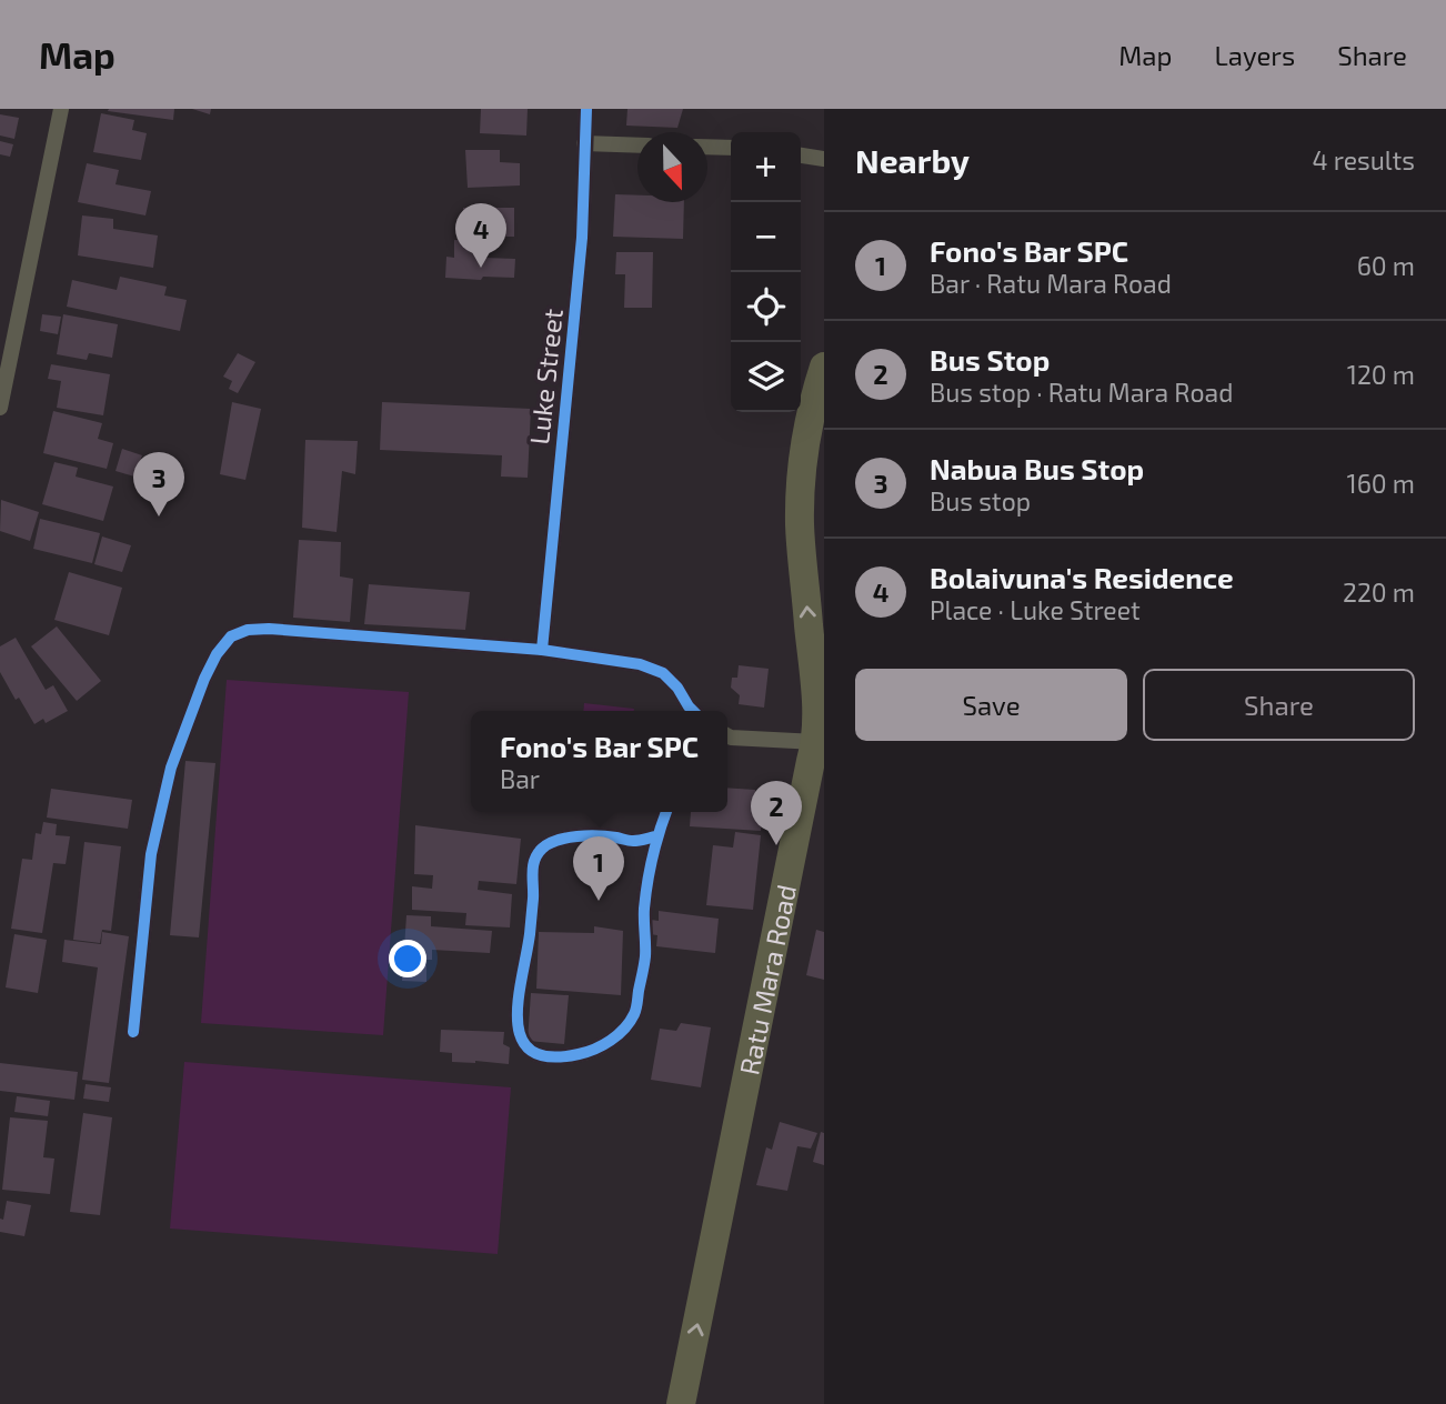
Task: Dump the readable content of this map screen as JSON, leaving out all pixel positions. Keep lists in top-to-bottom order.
{
  "streets": {
    "highway": ["Ratu Mara Road"],
    "street": ["Luke Street"]
  },
  "one_way": ["Ratu Mara Road"],
  "north": "bottom",
  "page": {
    "header": "Map",
    "nav": ["Map", "Layers", "Share"],
    "heading": ["Nearby", "4 results"],
    "map_buttons": ["+", "−"],
    "pins": [
      "4",
      "3",
      "2",
      "1"
    ],
    "list": [
      {
        "mark": "1",
        "name": "Fono's Bar SPC",
        "note": "Bar · Ratu Mara Road",
        "value": "60 m"
      },
      {
        "mark": "2",
        "name": "Bus Stop",
        "note": "Bus stop · Ratu Mara Road",
        "value": "120 m"
      },
      {
        "mark": "3",
        "name": "Nabua Bus Stop",
        "note": "Bus stop",
        "value": "160 m"
      },
      {
        "mark": "4",
        "name": "Bolaivuna's Residence",
        "note": "Place · Luke Street",
        "value": "220 m"
      }
    ],
    "buttons": ["Save", "Share"],
    "popup": ["Fono's Bar SPC", "Bar"]
  }
}
